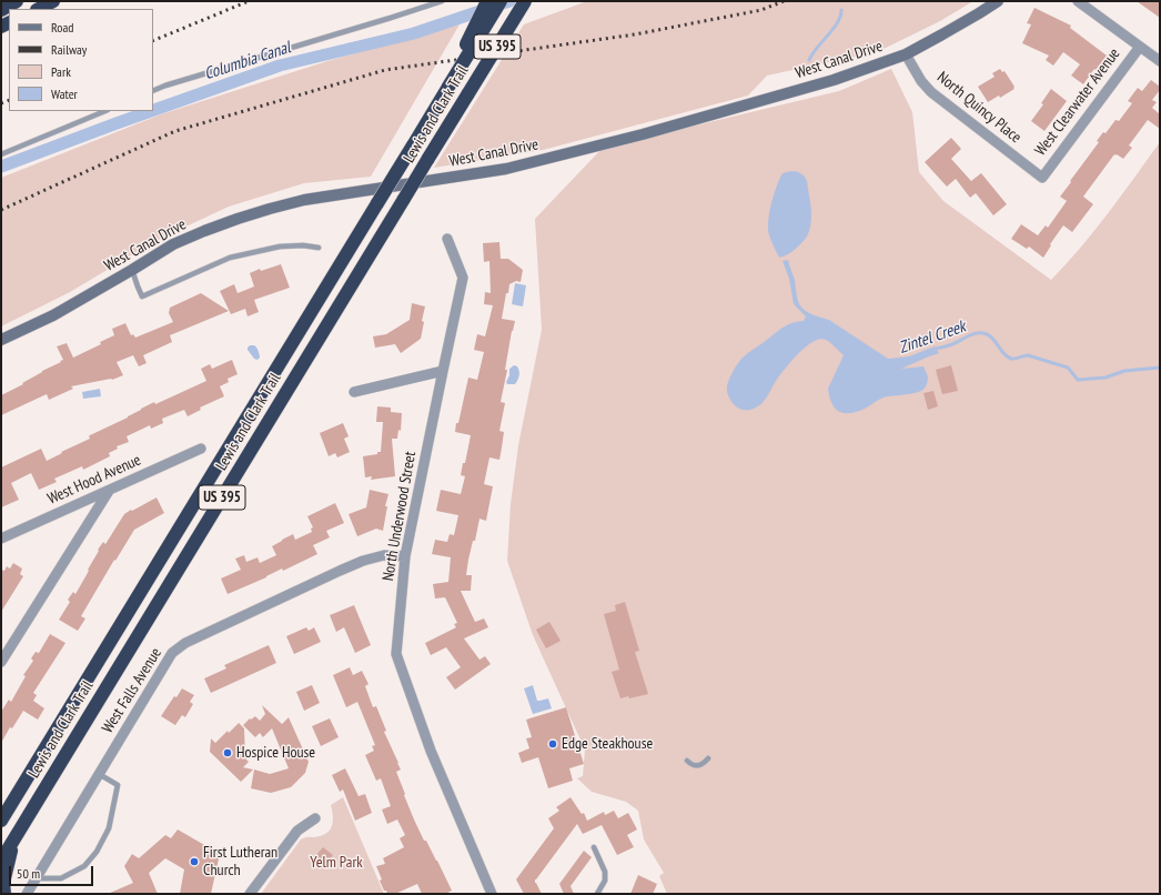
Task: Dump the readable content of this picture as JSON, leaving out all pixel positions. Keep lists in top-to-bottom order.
{
  "streets": {
    "highway": ["US 395", "Lewis and Clark Trail"],
    "street": [
      "West Canal Drive",
      "West Clearwater Avenue",
      "North Quincy Place",
      "West Hood Avenue",
      "North Underwood Street",
      "West Falls Avenue"
    ]
  },
  "crossings": [
    ["West Canal Drive", "North Quincy Place"],
    ["West Clearwater Avenue", "North Quincy Place"],
    ["North Underwood Street", "West Falls Avenue"]
  ],
  "water": ["Columbia Canal", "Zintel Creek"],
  "parks": ["Yelm Park"],
  "places": ["Edge Steakhouse", "Hospice House", "First Lutheran Church"],
  "legend": [
    "Road",
    "Railway",
    "Park",
    "Water"
  ],
  "scale_bar": "50 m"
}
